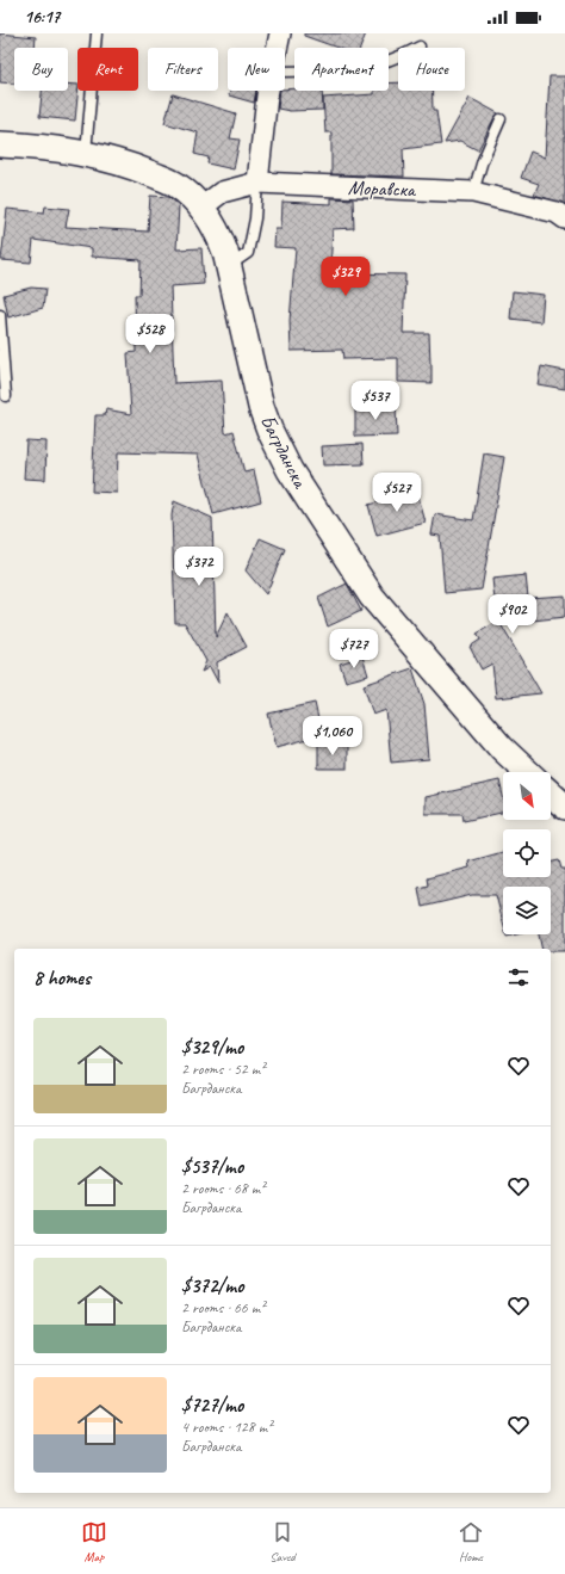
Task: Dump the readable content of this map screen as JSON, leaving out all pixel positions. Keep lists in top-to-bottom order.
{
  "streets": {
    "street": ["Моравска", "Багрданска"]
  },
  "crossings": [
    ["Моравска", "Багрданска"]
  ],
  "north": "bottom right",
  "page": {
    "status": "16:17",
    "chip": [
      "Buy",
      "Rent",
      "Filters",
      "New",
      "Apartment",
      "House"
    ],
    "price": [
      "$329",
      "$528",
      "$537",
      "$527",
      "$372",
      "$902",
      "$727",
      "$1,060"
    ],
    "heading": "8 homes",
    "list": [
      {
        "name": "$329/mo",
        "note": "2 rooms · 52 m² · Багрданска"
      },
      {
        "name": "$537/mo",
        "note": "2 rooms · 68 m² · Багрданска"
      },
      {
        "name": "$372/mo",
        "note": "2 rooms · 66 m² · Багрданска"
      },
      {
        "name": "$727/mo",
        "note": "4 rooms · 128 m² · Багрданска"
      }
    ],
    "tabs": ["Map", "Saved", "Home"]
  }
}
